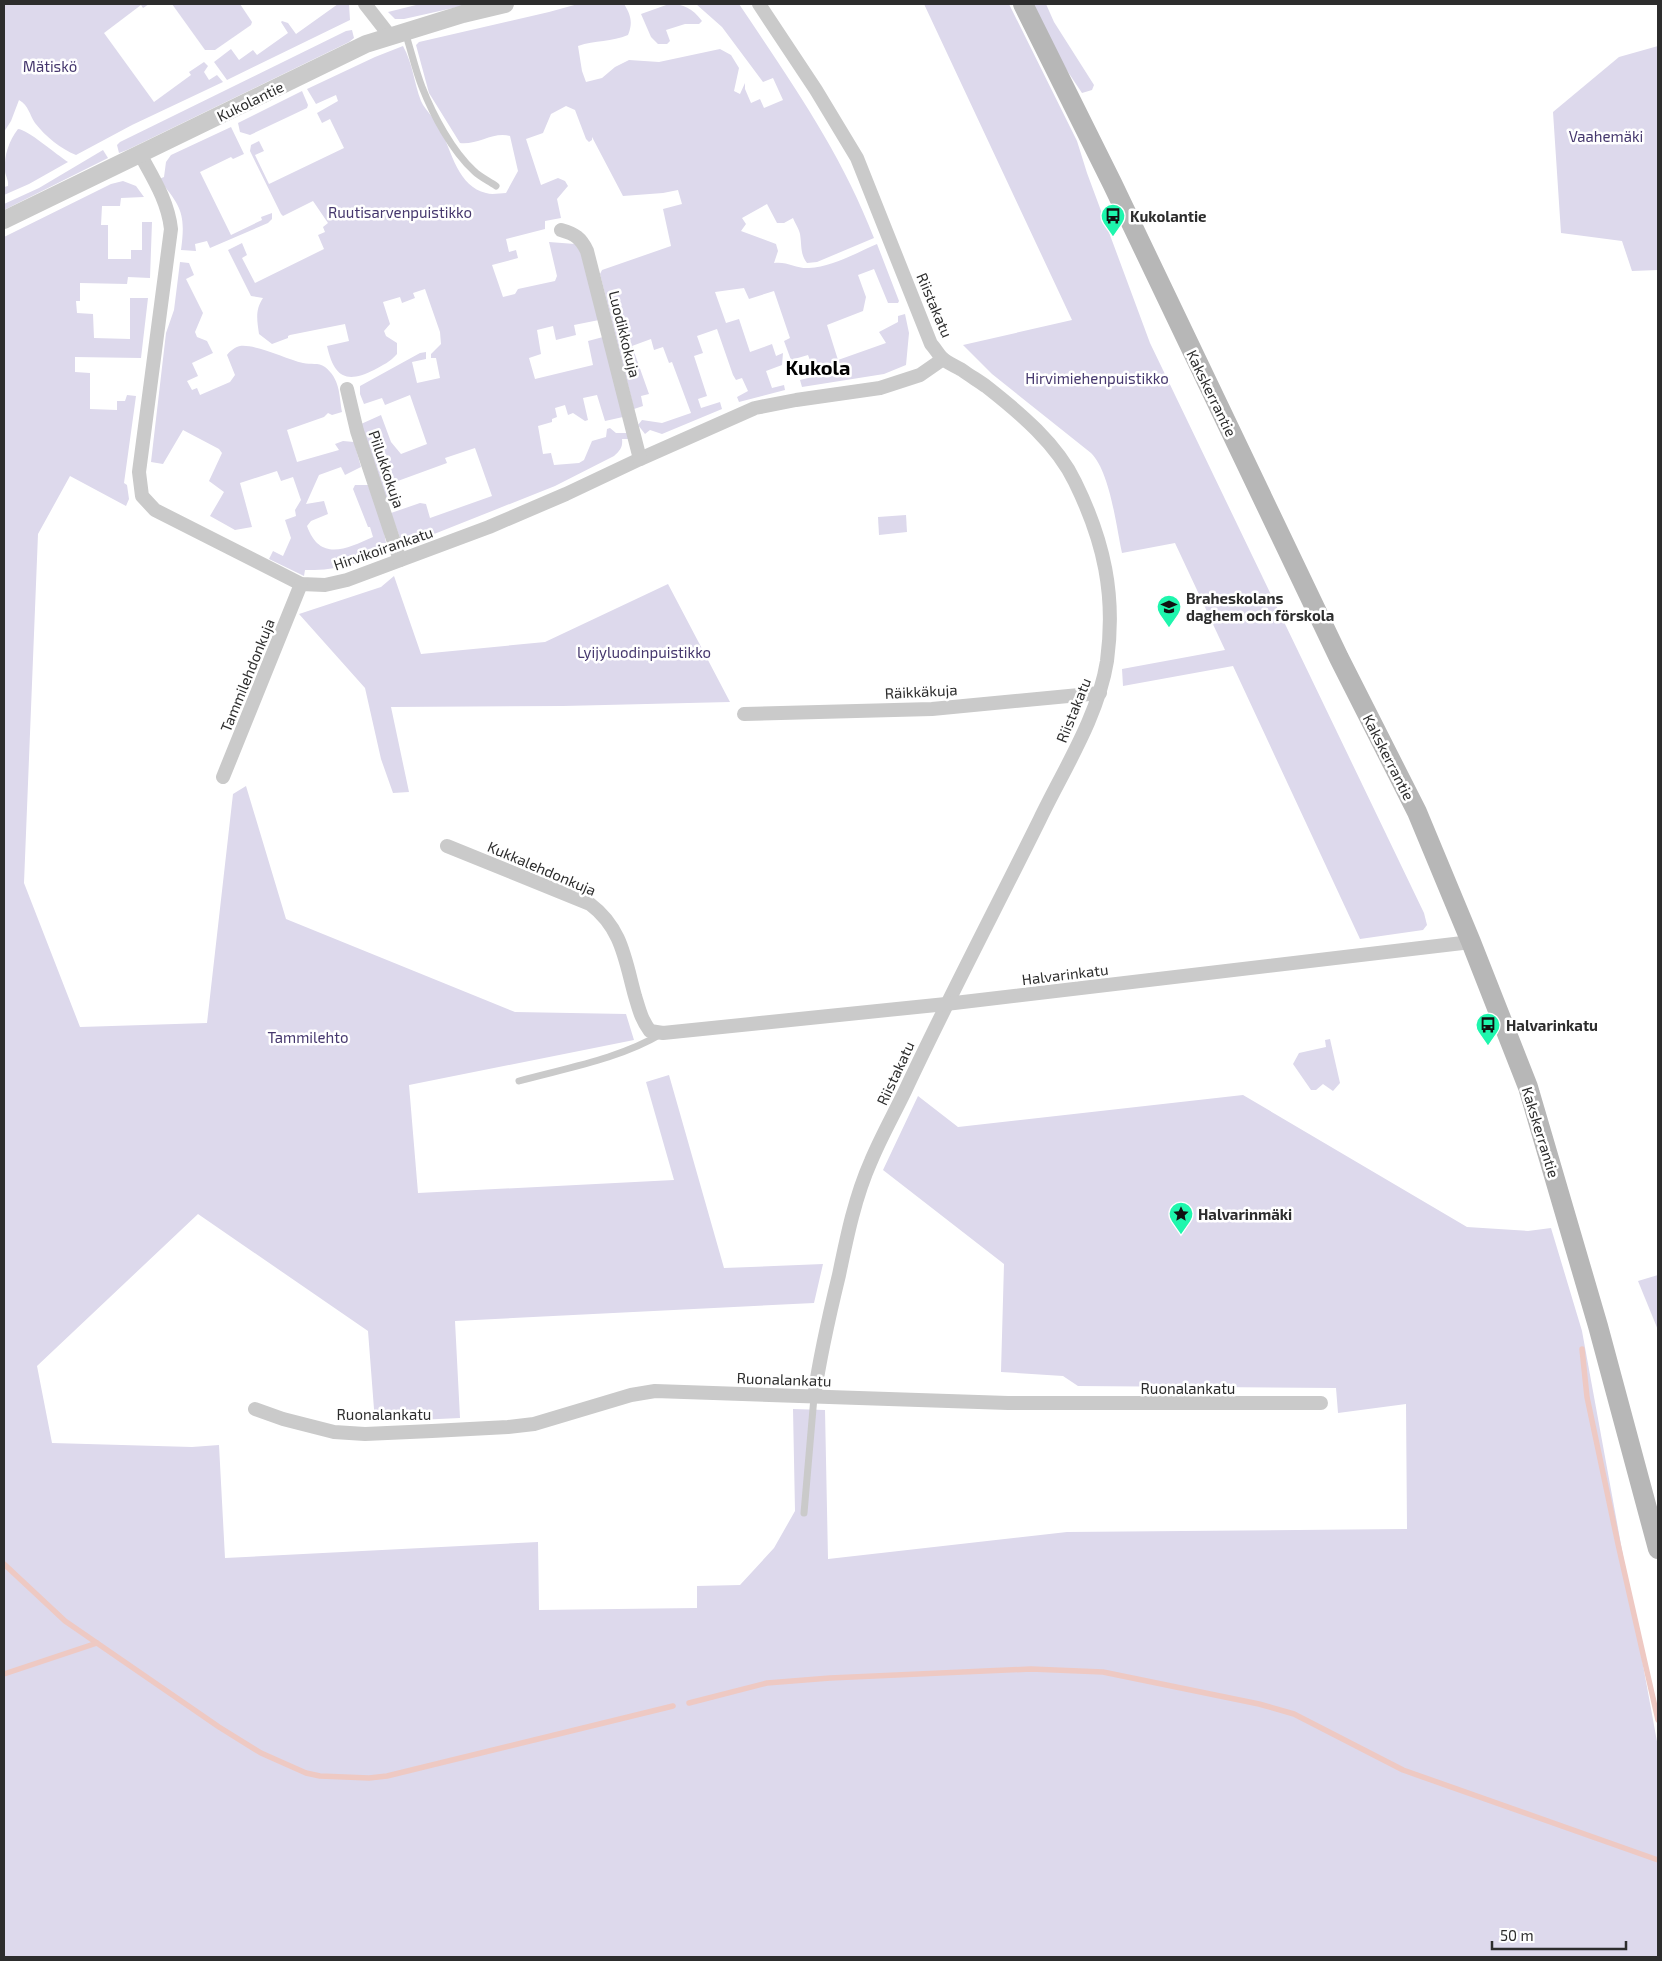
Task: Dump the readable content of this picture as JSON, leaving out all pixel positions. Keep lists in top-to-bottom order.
{
  "streets": {
    "main road": ["Kakskerrantie"],
    "street": [
      "Kukolantie",
      "Riistakatu",
      "Luodikkokuja",
      "Piilukkokuja",
      "Hirvikoirankatu",
      "Tammilehdonkuja",
      "Räikkäkuja",
      "Kukkalehdonkuja",
      "Halvarinkatu",
      "Ruonalankatu"
    ]
  },
  "crossings": [
    ["Kukolantie", "Hirvikoirankatu"],
    ["Riistakatu", "Hirvikoirankatu"],
    ["Riistakatu", "Räikkäkuja"],
    ["Riistakatu", "Halvarinkatu"],
    ["Riistakatu", "Ruonalankatu"],
    ["Luodikkokuja", "Hirvikoirankatu"],
    ["Kakskerrantie", "Halvarinkatu"],
    ["Piilukkokuja", "Hirvikoirankatu"],
    ["Hirvikoirankatu", "Tammilehdonkuja"],
    ["Kukkalehdonkuja", "Halvarinkatu"]
  ],
  "districts": ["Kukola"],
  "parks": [
    "Mätiskö",
    "Vaahemäki",
    "Ruutisarvenpuistikko",
    "Hirvimiehenpuistikko",
    "Lyijyluodinpuistikko",
    "Tammilehto"
  ],
  "places": {
    "bus stop": ["Kukolantie", "Halvarinkatu"],
    "school or university": ["Braheskolans daghem och förskola"],
    "place": ["Halvarinmäki"]
  },
  "scale_bar": "50 m"
}
